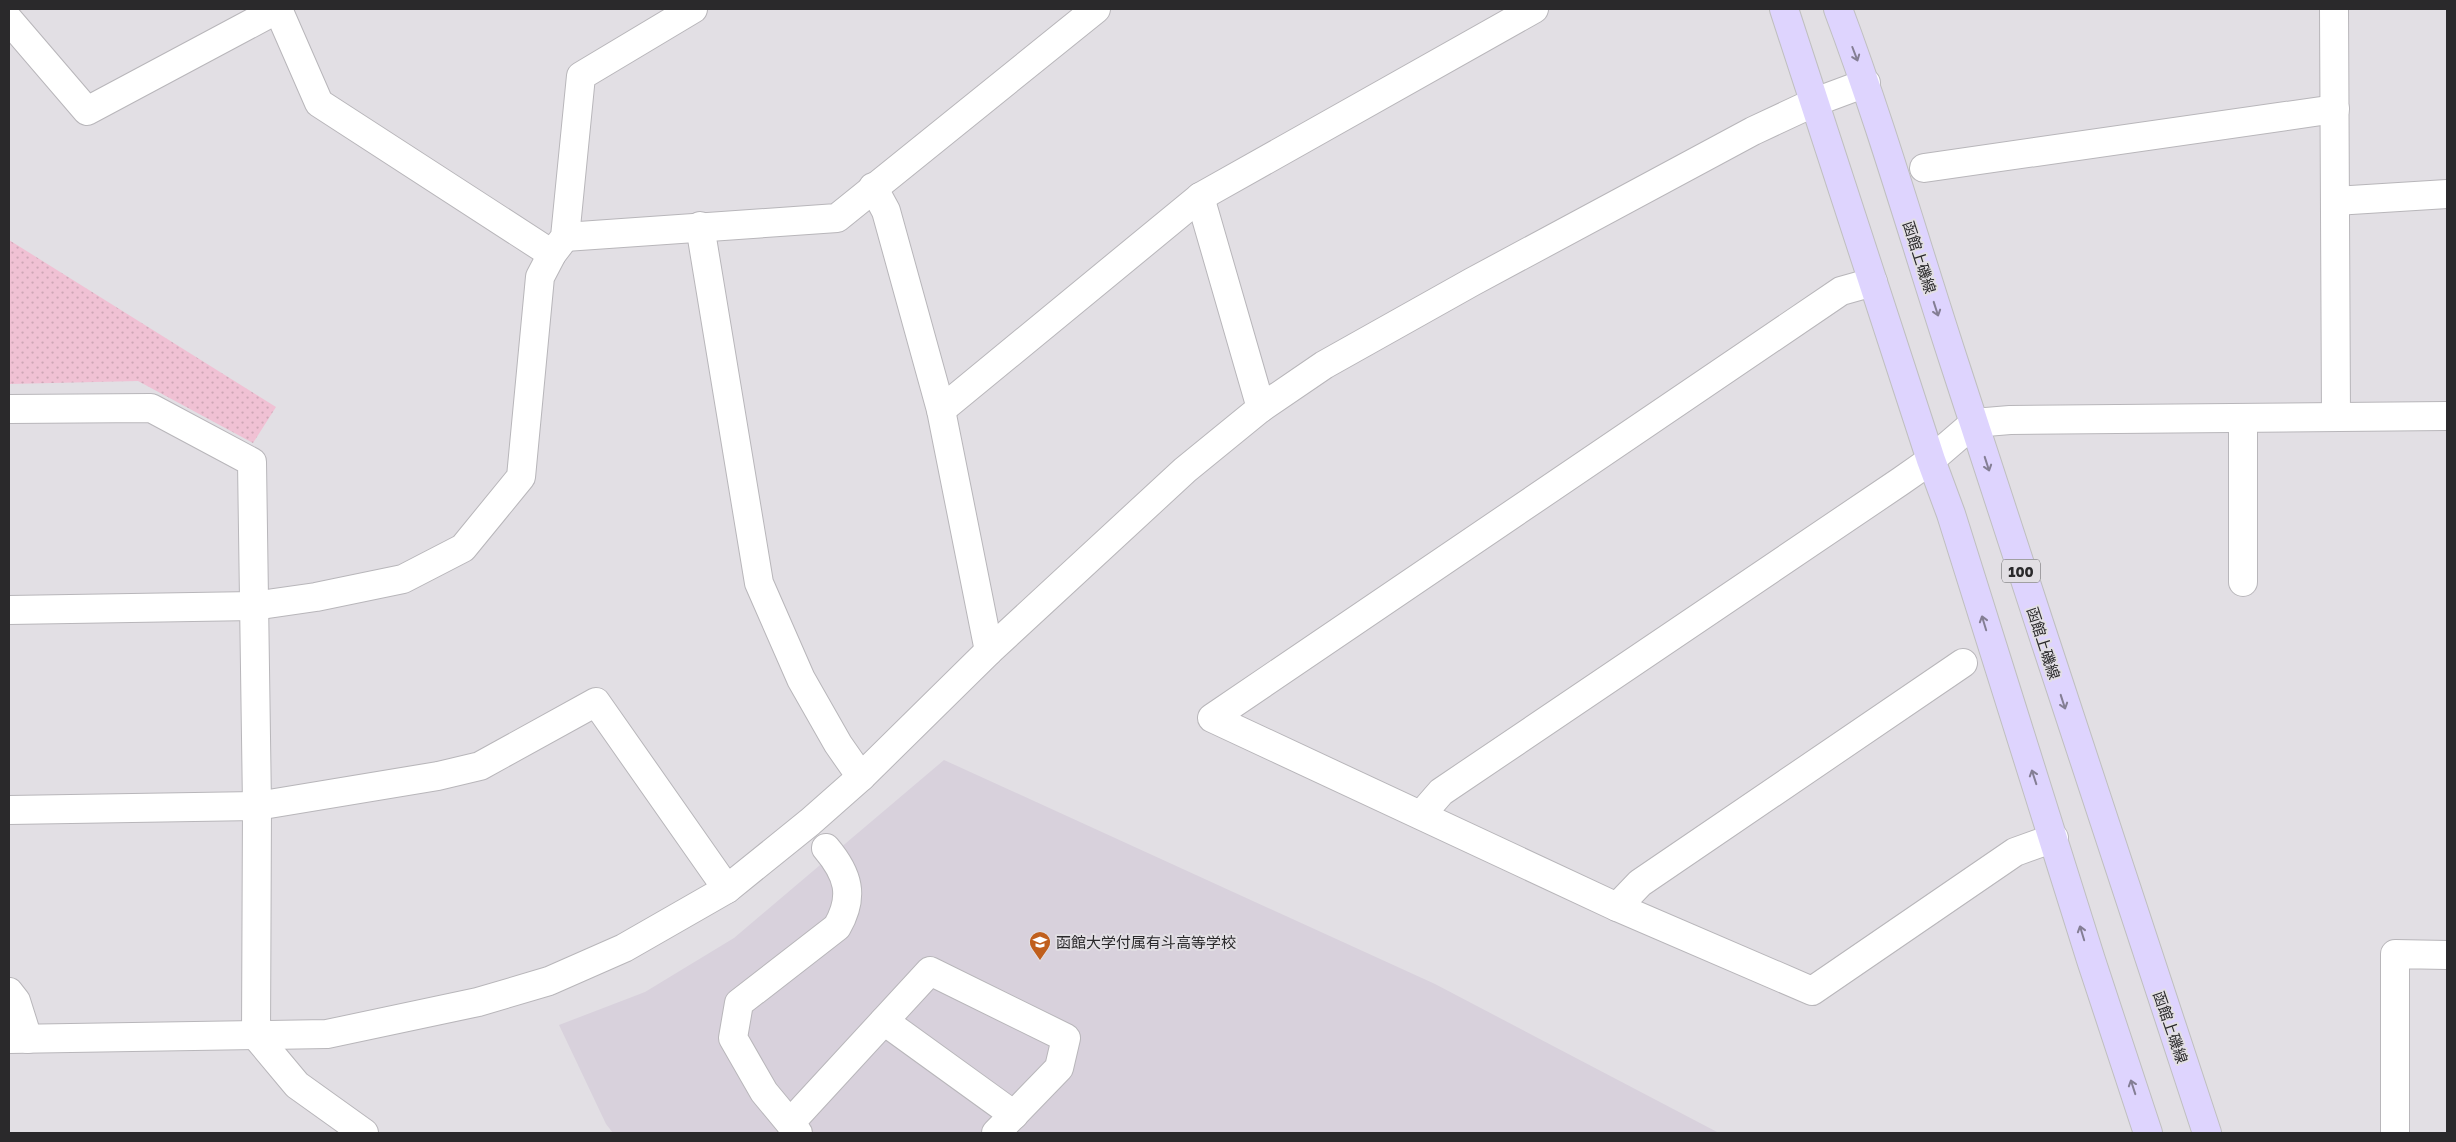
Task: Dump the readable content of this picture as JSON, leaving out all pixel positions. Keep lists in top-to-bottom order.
{
  "streets": {
    "main road": ["函館上磯線", "100"]
  },
  "places": {
    "school or university": ["函館大学付属有斗高等学校"]
  }
}
